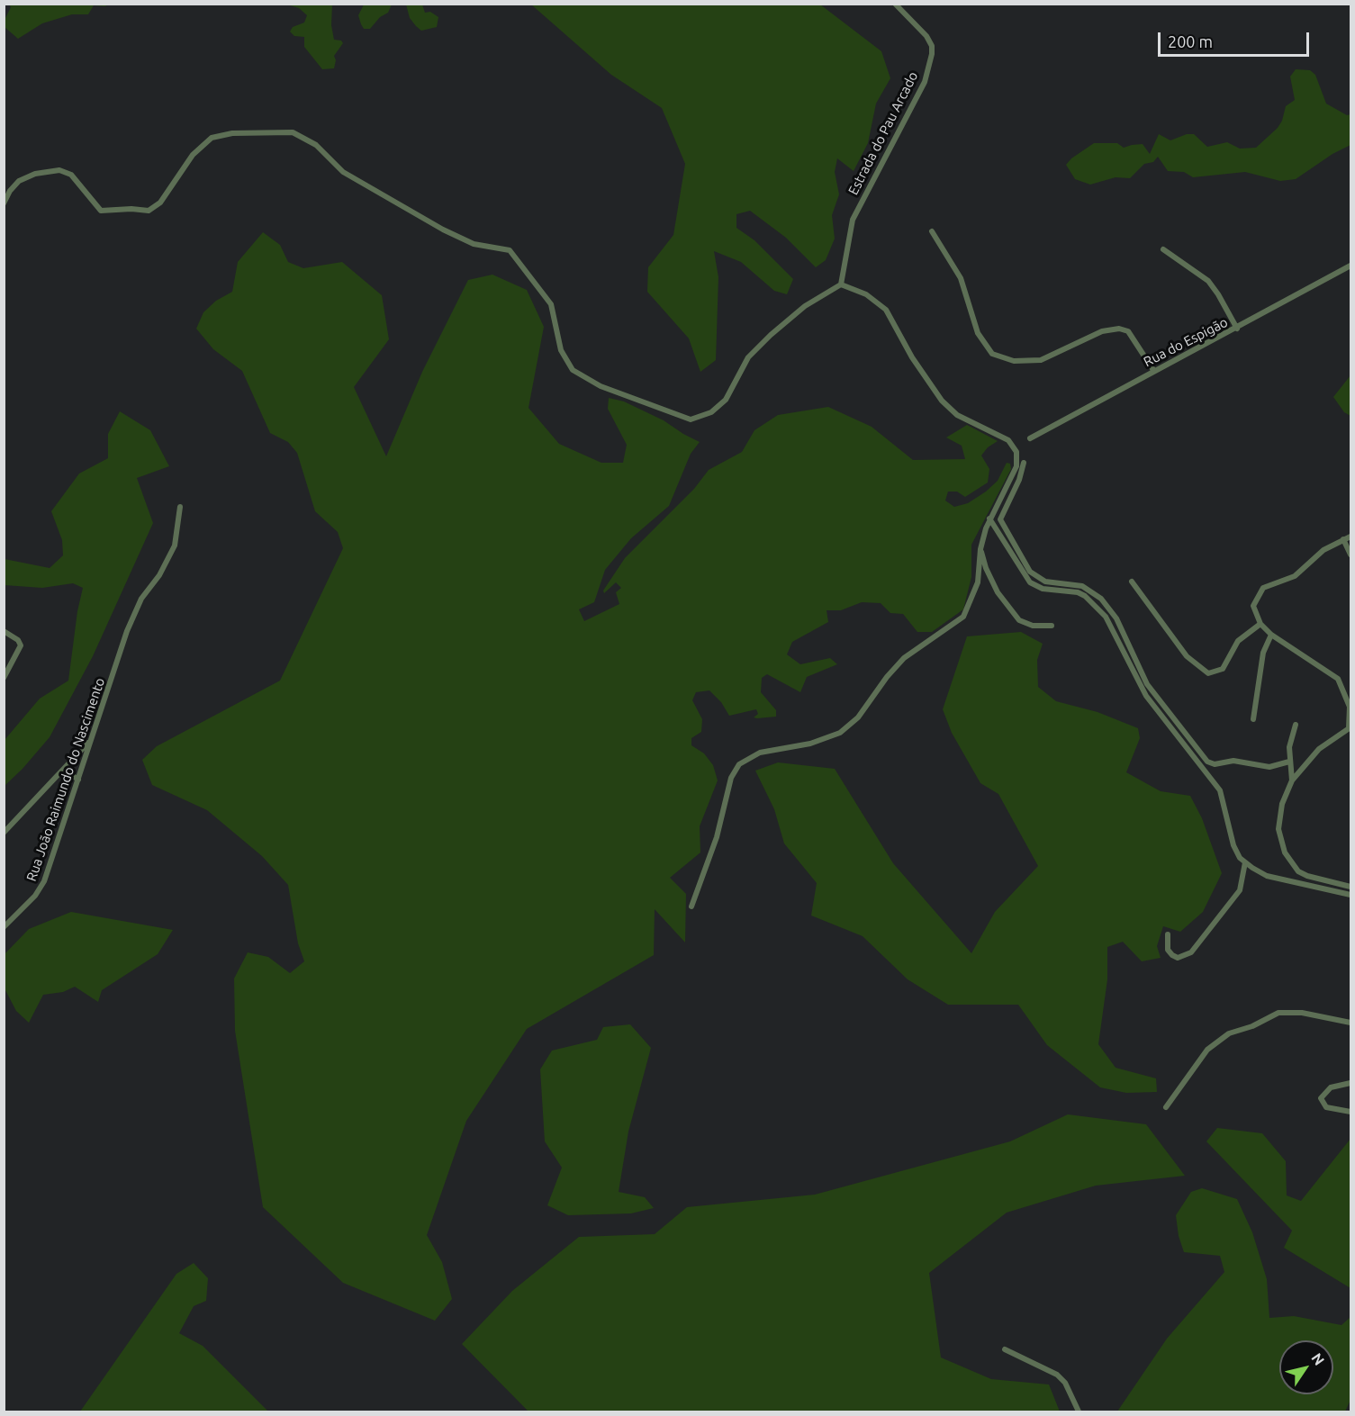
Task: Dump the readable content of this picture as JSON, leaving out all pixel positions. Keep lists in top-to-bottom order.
{
  "streets": {
    "street": ["Estrada do Pau Arcado", "Rua do Espigão", "Rua João Raimundo do Nascimento"]
  },
  "scale_bar": "200 m",
  "north": "top right"
}
